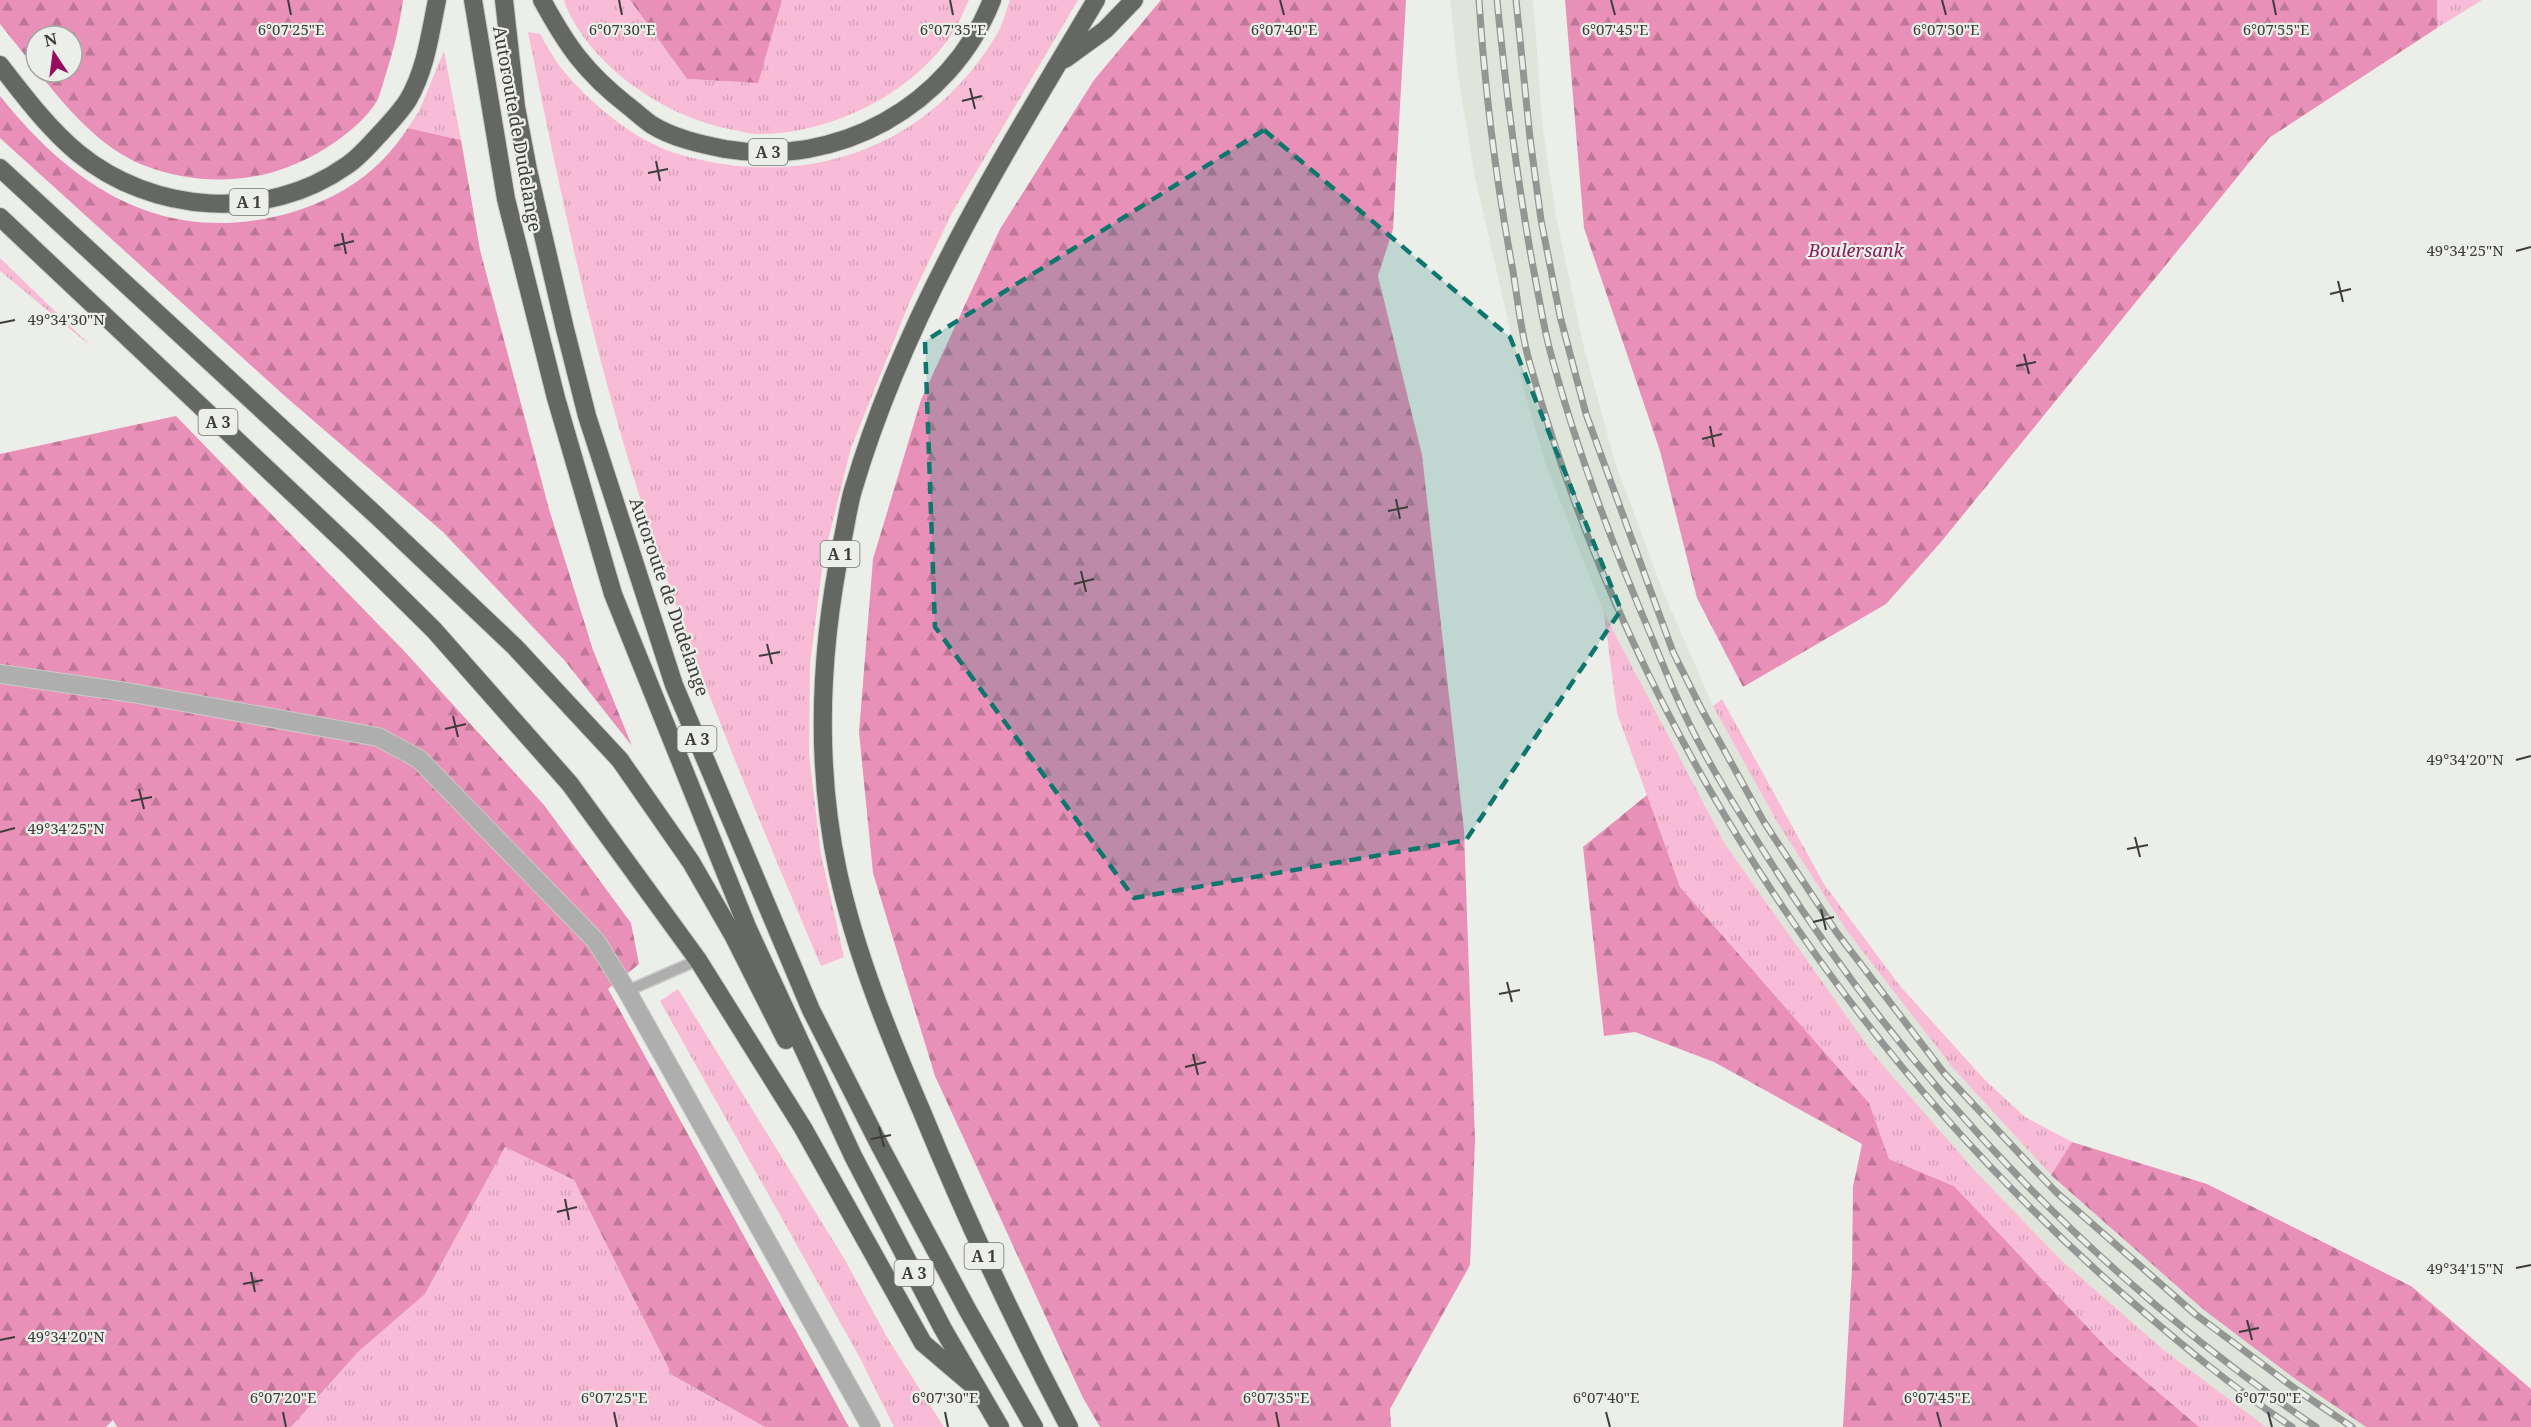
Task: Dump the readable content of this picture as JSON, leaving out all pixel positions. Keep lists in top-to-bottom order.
{
  "streets": {
    "highway": ["Autoroute de Dudelange", "A 3", "A 1"]
  },
  "crossings": [
    ["Autoroute de Dudelange", "A 3"]
  ],
  "parks": ["Boulersank"],
  "north": "top",
  "coordinates": [
    "6°07'25\"E",
    "6°07'30\"E",
    "6°07'35\"E",
    "6°07'40\"E",
    "6°07'45\"E",
    "6°07'50\"E",
    "6°07'55\"E",
    "49°34'25\"N",
    "49°34'30\"N",
    "49°34'20\"N",
    "49°34'15\"N",
    "6°07'20\"E"
  ]
}
